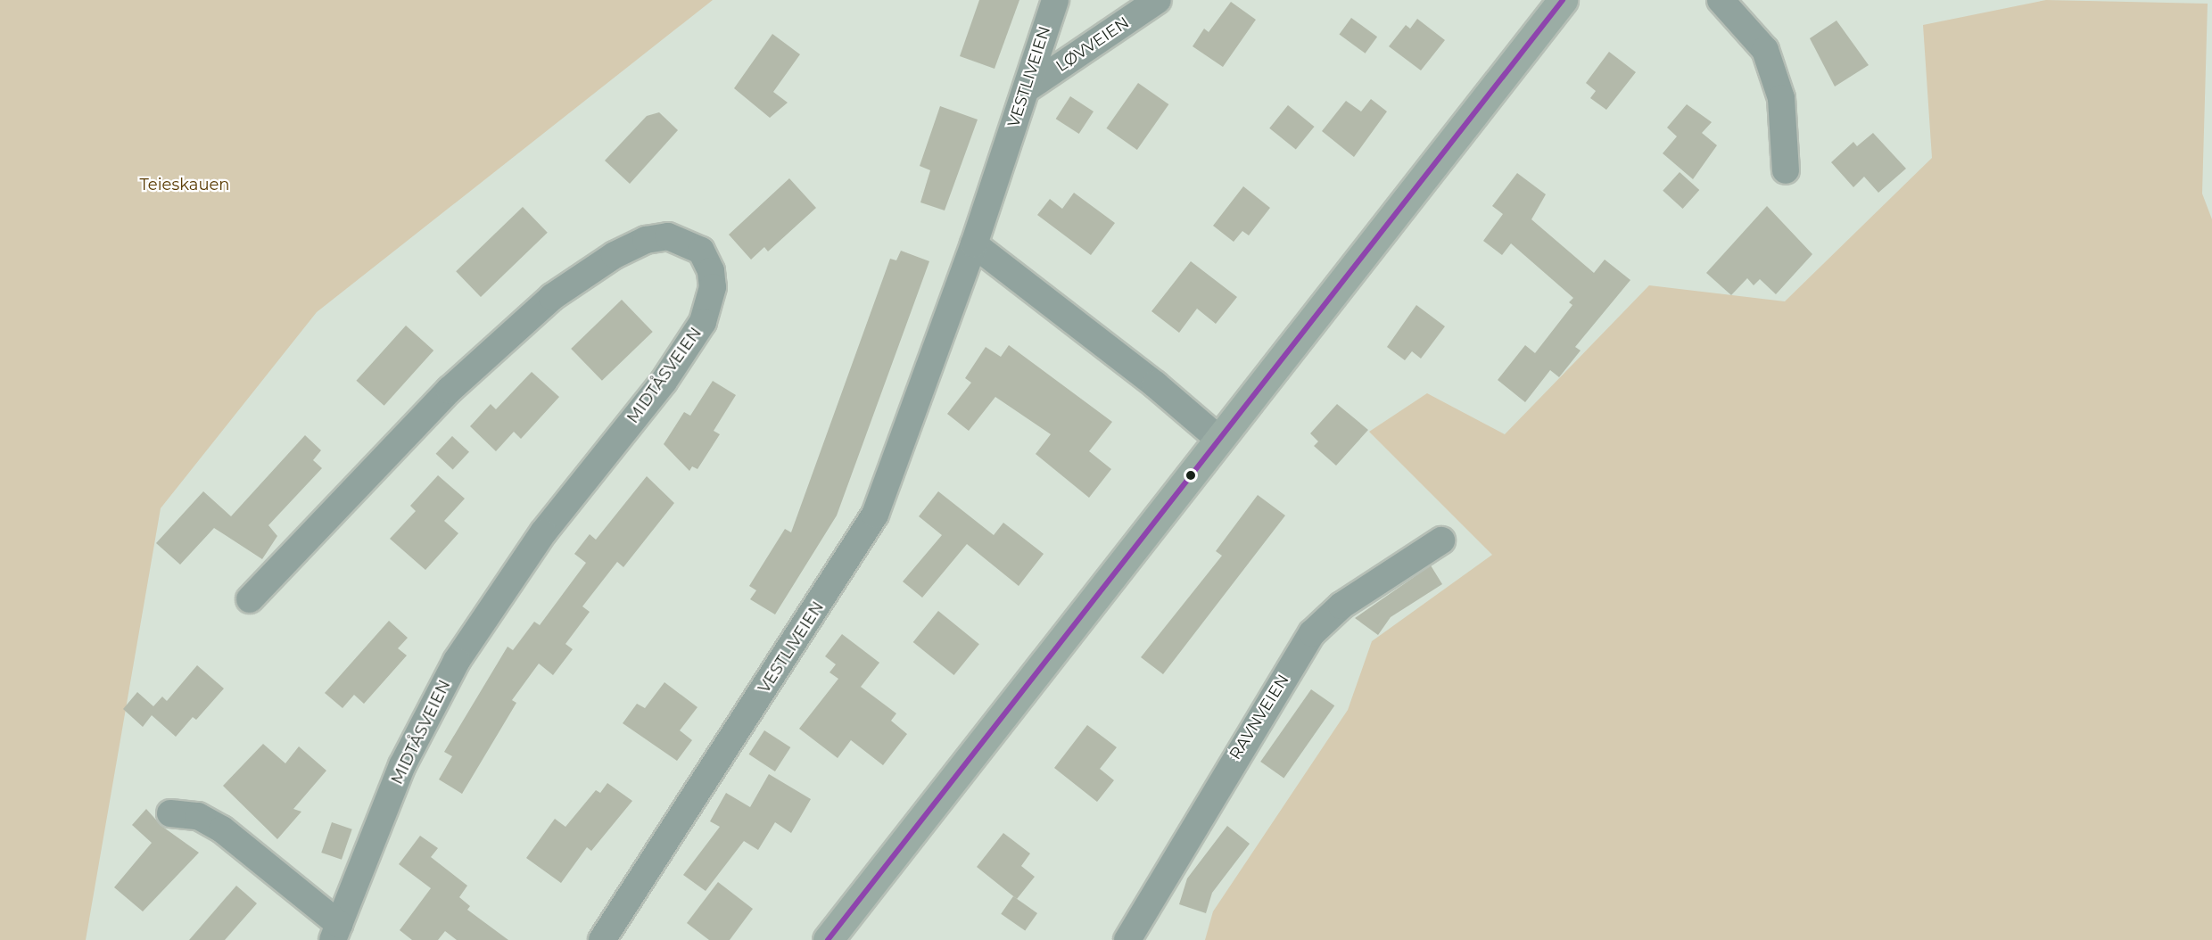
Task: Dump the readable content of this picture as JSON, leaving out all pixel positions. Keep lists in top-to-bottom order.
{
  "streets": {
    "street": [
      "LØVVEIEN",
      "VESTLIVEIEN",
      "MIDTÅSVEIEN",
      "RAVNVEIEN"
    ]
  },
  "crossings": [
    ["LØVVEIEN", "VESTLIVEIEN"]
  ],
  "parks": ["Teieskauen"]
}
